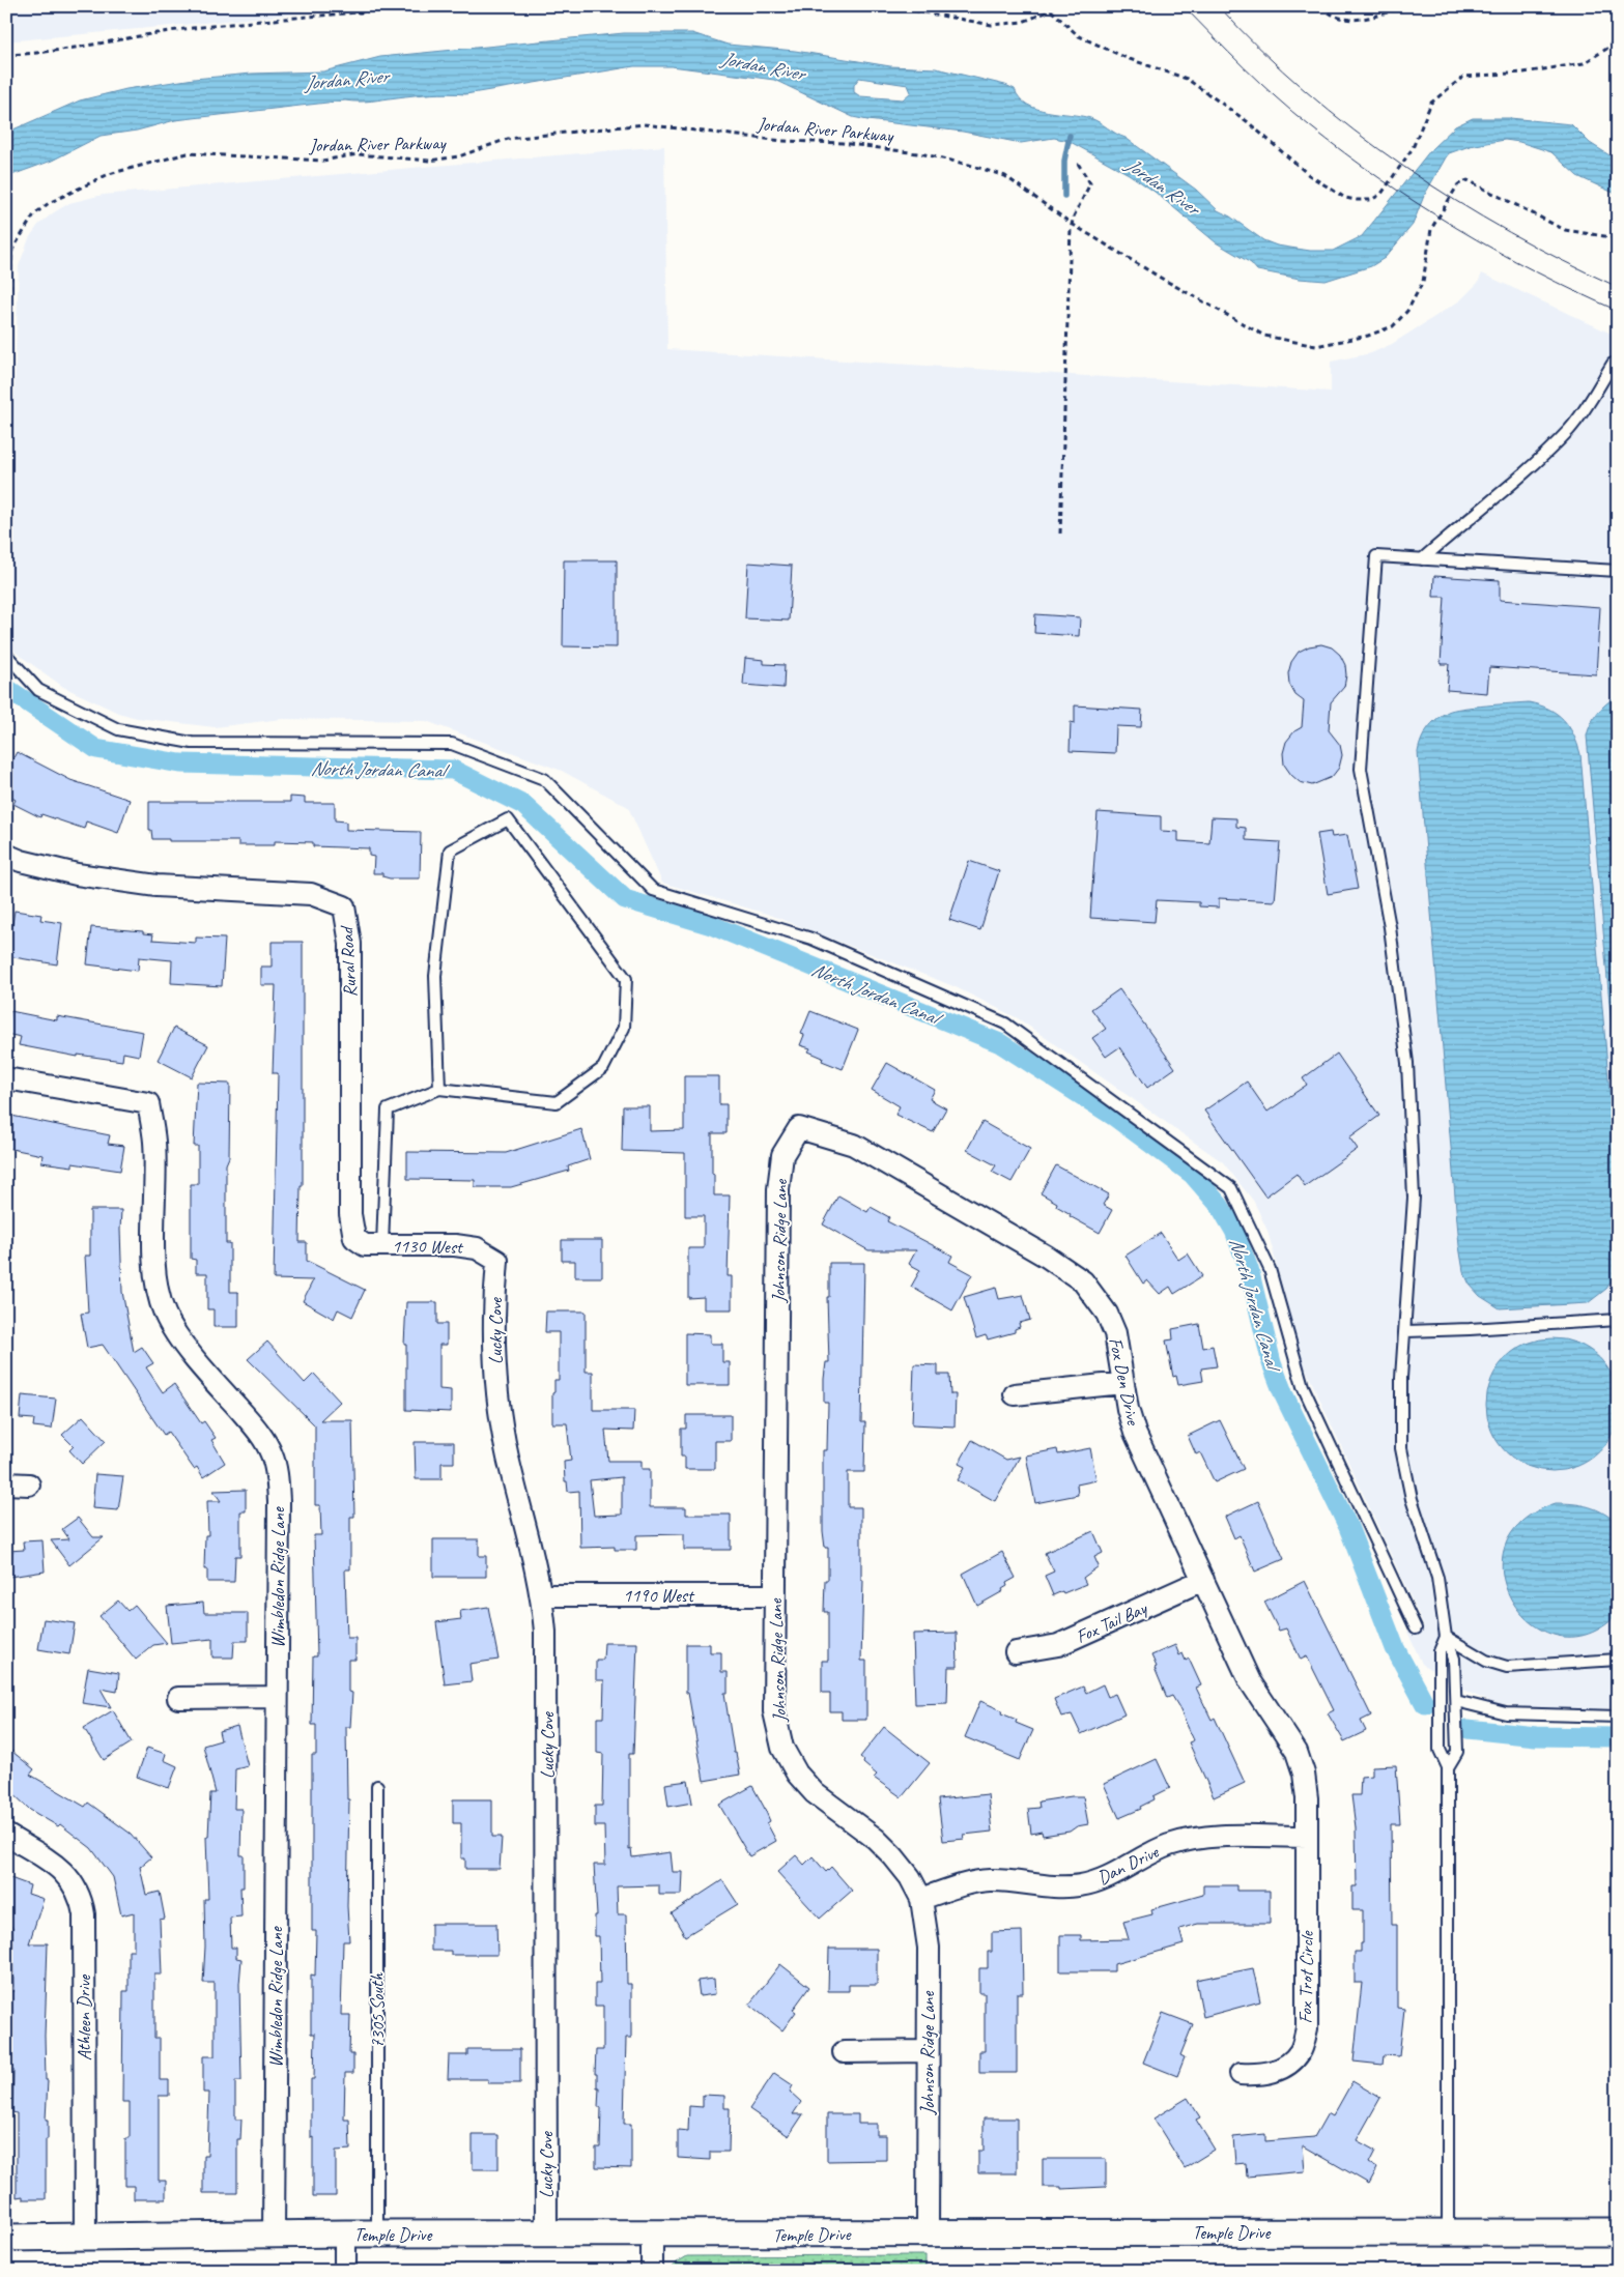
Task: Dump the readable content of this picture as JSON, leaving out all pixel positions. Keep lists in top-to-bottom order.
{
  "streets": {
    "street": [
      "Rural Road",
      "Johnson Ridge Lane",
      "1130 West",
      "Lucky Cove",
      "Fox Den Drive",
      "Wimbledon Ridge Lane",
      "1190 West",
      "Fox Tail Bay",
      "Dan Drive",
      "Fox Trot Circle",
      "Athleen Drive",
      "Temple Drive"
    ],
    "lane": ["7305 South"],
    "path": ["Jordan River Parkway"]
  },
  "crossings": [
    ["Rural Road", "1130 West"],
    ["Johnson Ridge Lane", "Fox Den Drive"],
    ["Johnson Ridge Lane", "1190 West"],
    ["Johnson Ridge Lane", "Dan Drive"],
    ["Johnson Ridge Lane", "Temple Drive"],
    ["1130 West", "Lucky Cove"],
    ["Lucky Cove", "1190 West"],
    ["Lucky Cove", "Temple Drive"],
    ["Fox Den Drive", "Fox Tail Bay"],
    ["Fox Den Drive", "Dan Drive"],
    ["Fox Den Drive", "Fox Trot Circle"],
    ["Wimbledon Ridge Lane", "Temple Drive"],
    ["Dan Drive", "Fox Trot Circle"],
    ["7305 South", "Temple Drive"],
    ["Athleen Drive", "Temple Drive"]
  ],
  "water": ["Jordan River", "North Jordan Canal"]
}
